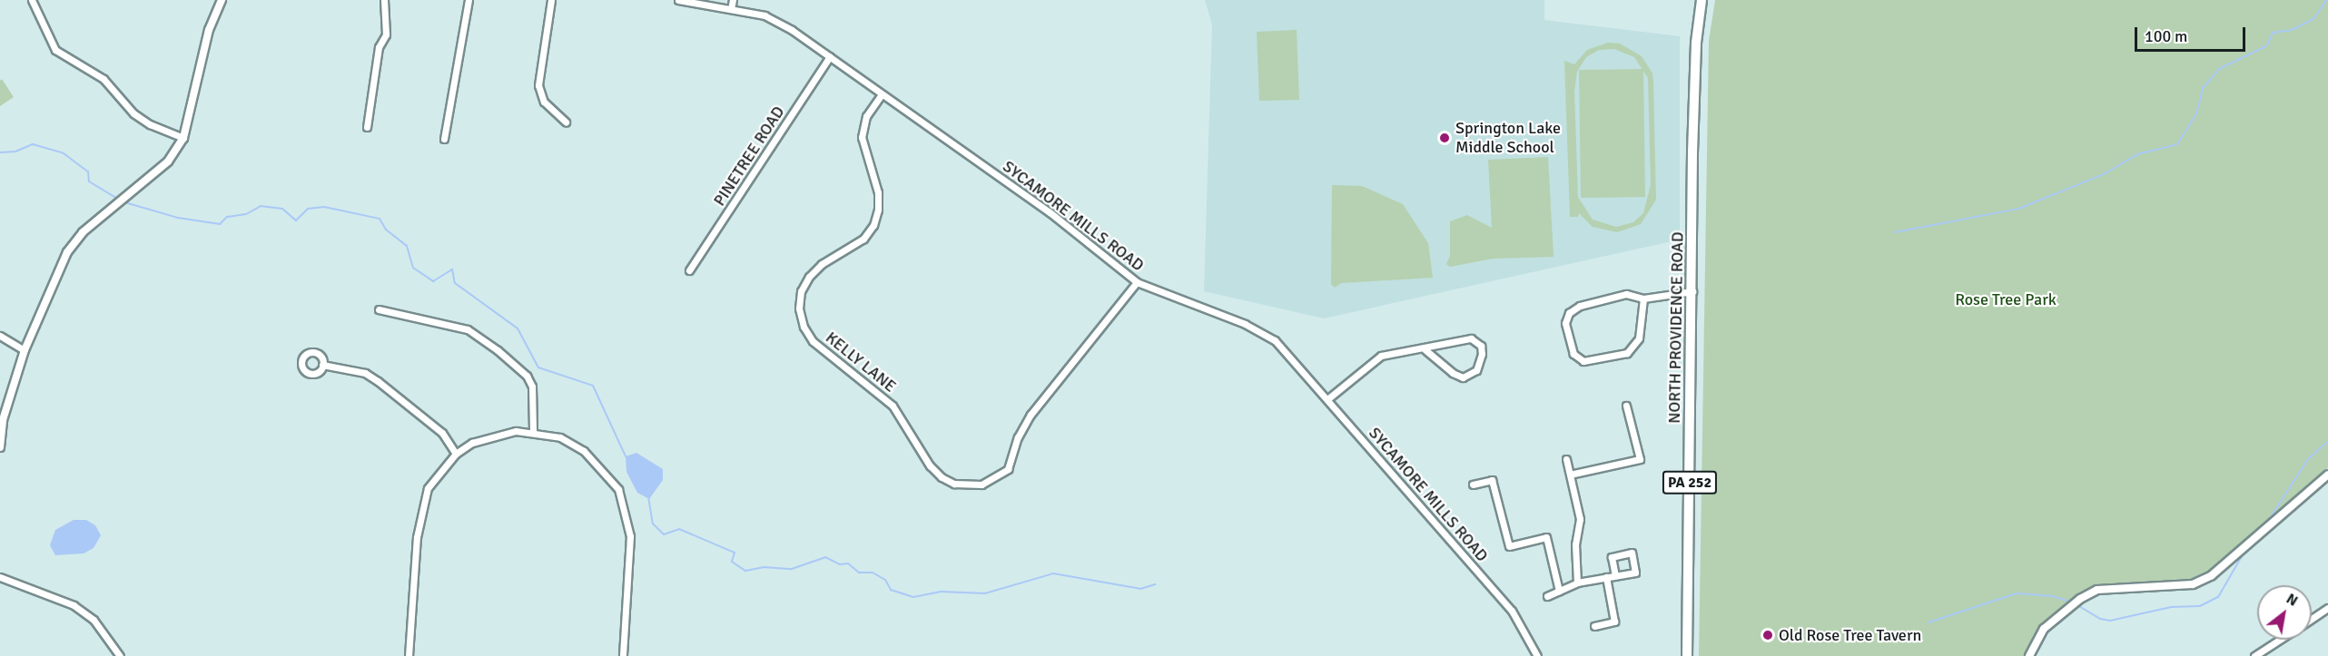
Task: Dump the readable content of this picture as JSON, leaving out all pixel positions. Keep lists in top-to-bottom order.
{
  "streets": {
    "main road": ["NORTH PROVIDENCE ROAD", "PA 252"],
    "street": ["PINETREE ROAD", "SYCAMORE MILLS ROAD", "KELLY LANE"]
  },
  "crossings": [
    ["PINETREE ROAD", "SYCAMORE MILLS ROAD"],
    ["SYCAMORE MILLS ROAD", "KELLY LANE"]
  ],
  "parks": ["Rose Tree Park"],
  "places": ["Springton Lake Middle School", "Old Rose Tree Tavern"],
  "scale_bar": "100 m",
  "north": "top right"
}
